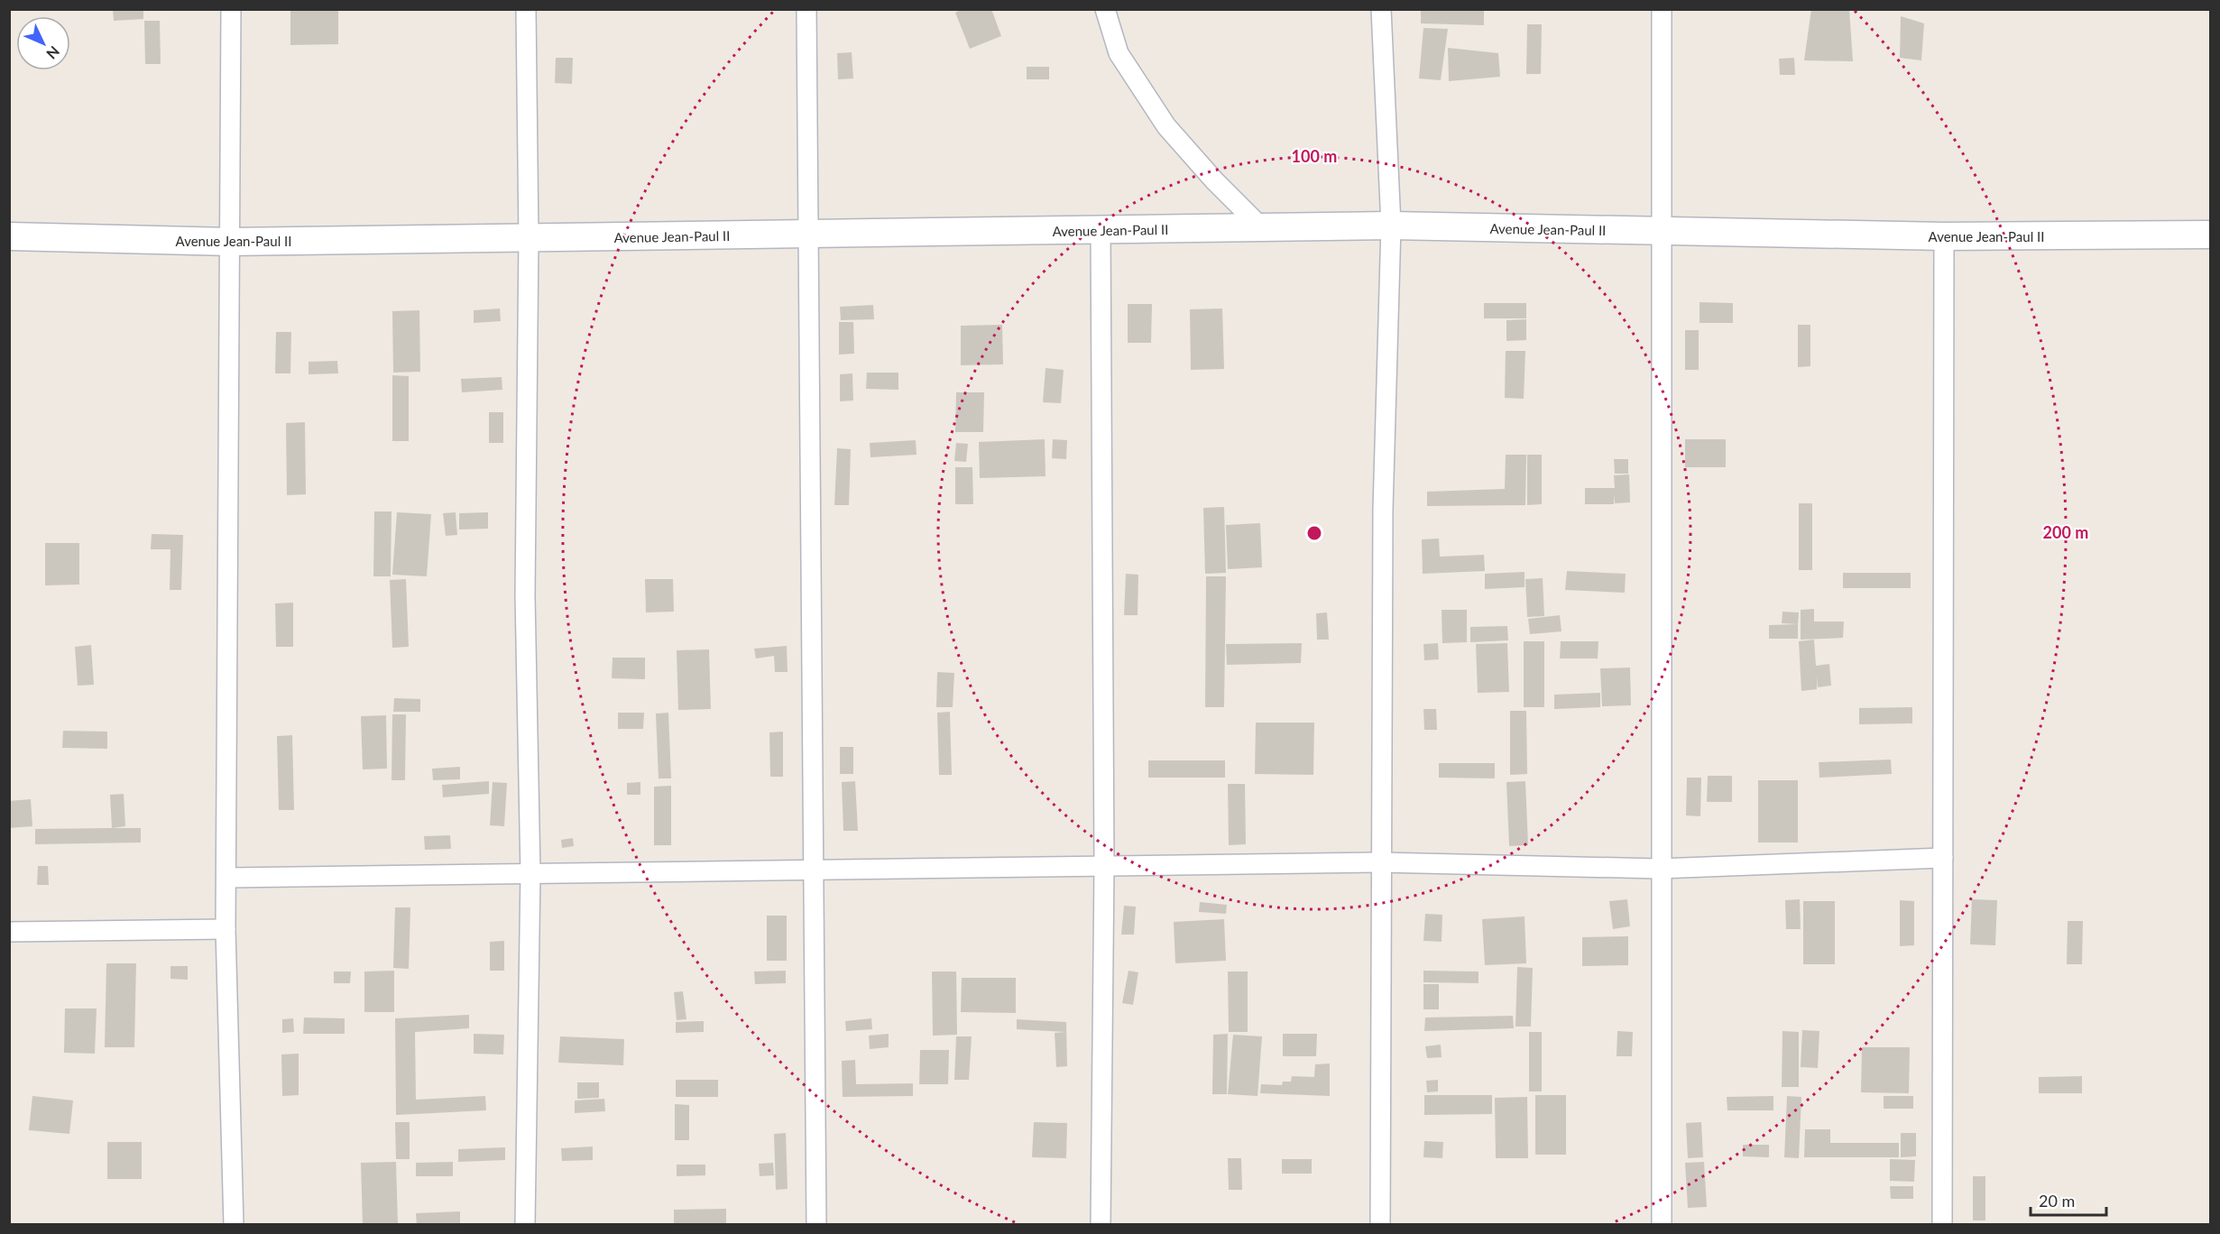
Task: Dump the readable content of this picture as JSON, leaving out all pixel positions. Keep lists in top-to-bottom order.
{
  "streets": {
    "street": ["Avenue Jean-Paul II"]
  },
  "scale_bar": "20 m",
  "north": "bottom right",
  "rings": ["100 m", "200 m"]
}
